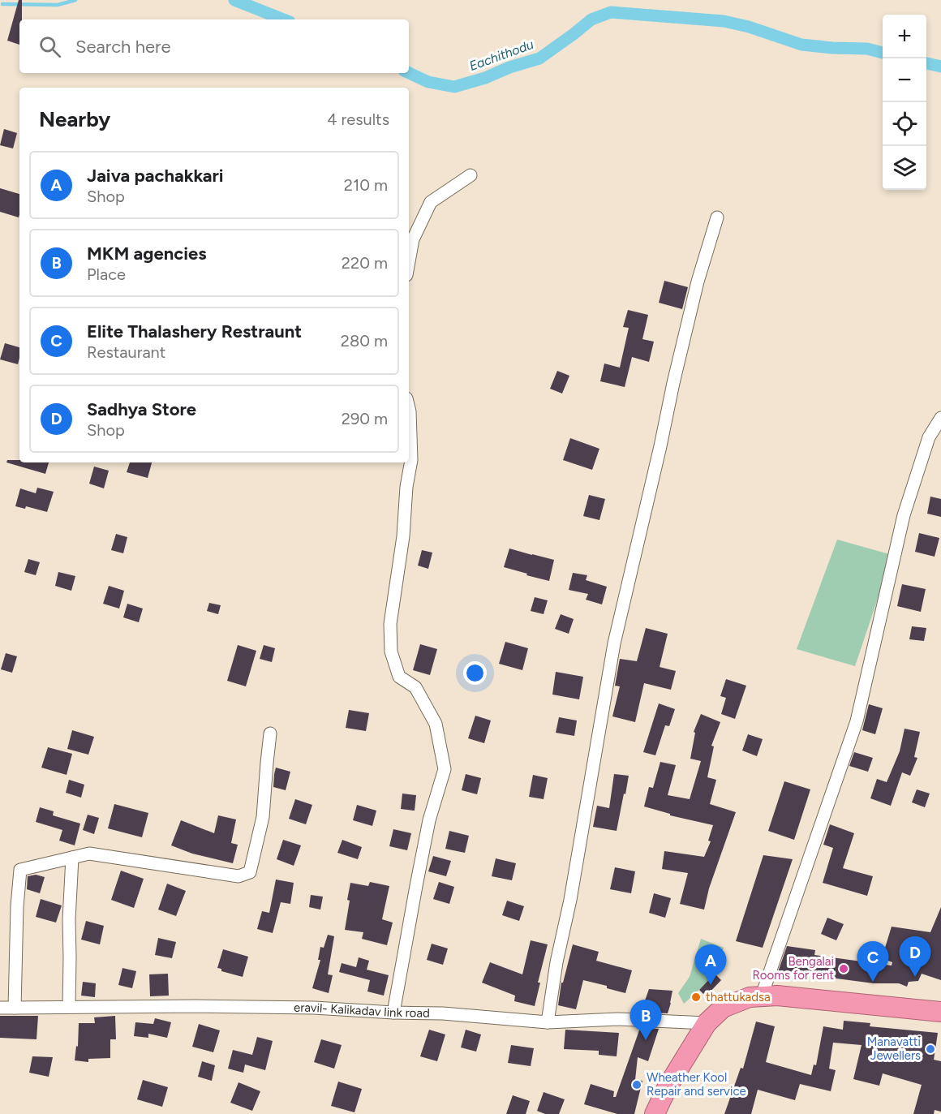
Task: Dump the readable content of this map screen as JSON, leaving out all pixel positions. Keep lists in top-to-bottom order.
{
  "streets": {
    "street": ["eravil- Kalikadav link road"]
  },
  "water": ["Eachithodu"],
  "places": [
    "Bengalai Rooms for rent",
    "thattukadsa",
    "Manavatti Jewellers",
    "Wheather Kool Repair and service"
  ],
  "page": {
    "map_buttons": ["+", "−"],
    "search": "Search here",
    "heading": ["Nearby", "4 results"],
    "list": [
      {
        "mark": "A",
        "name": "Jaiva pachakkari",
        "note": "Shop",
        "value": "210 m"
      },
      {
        "mark": "B",
        "name": "MKM agencies",
        "note": "Place",
        "value": "220 m"
      },
      {
        "mark": "C",
        "name": "Elite Thalashery Restraunt",
        "note": "Restaurant",
        "value": "280 m"
      },
      {
        "mark": "D",
        "name": "Sadhya Store",
        "note": "Shop",
        "value": "290 m"
      }
    ],
    "pins": [
      "D",
      "C",
      "A",
      "B"
    ]
  }
}
